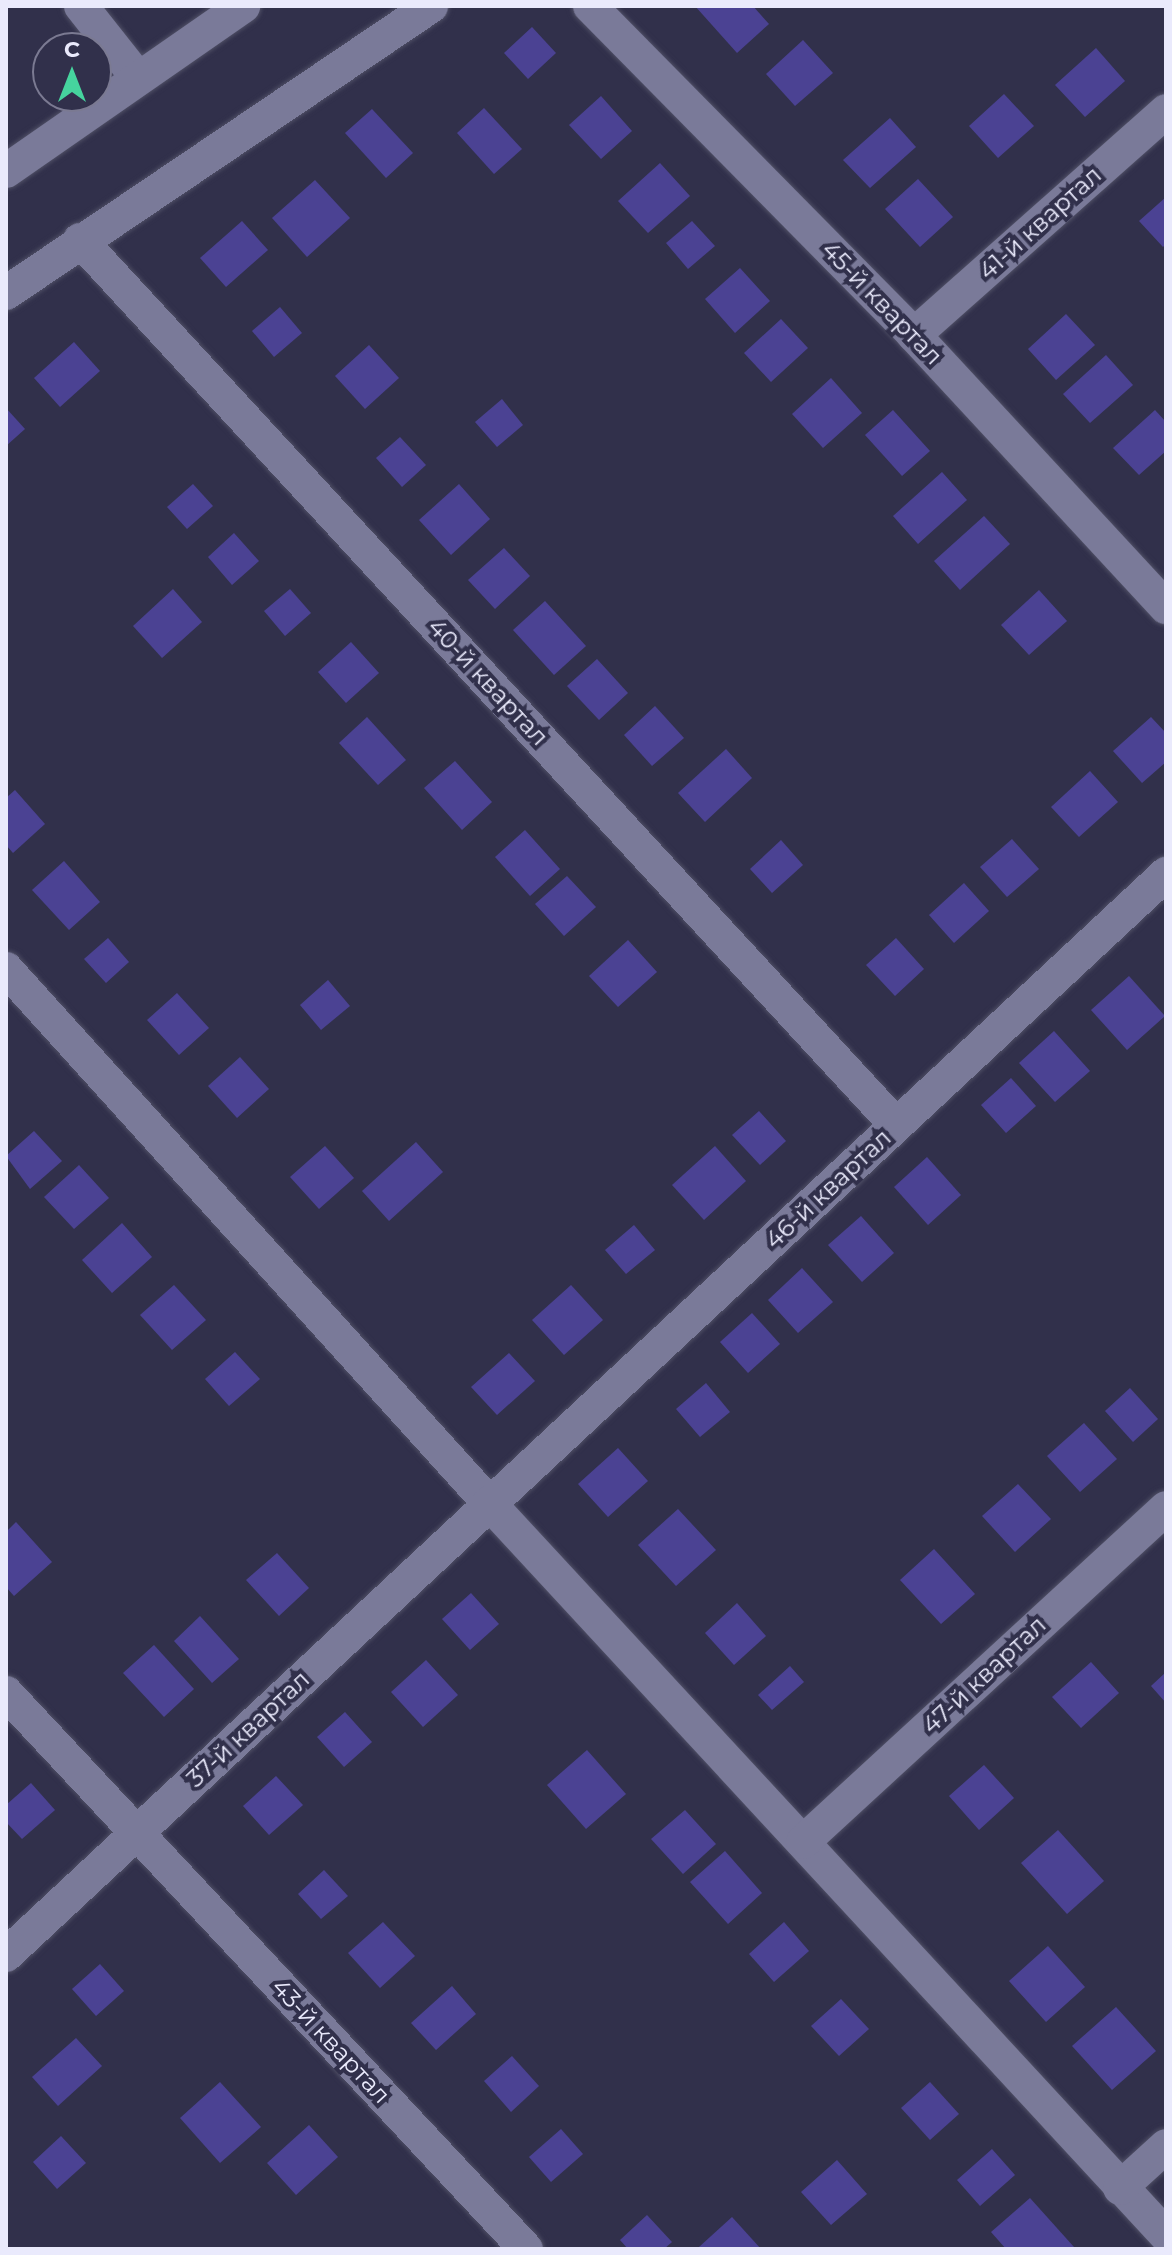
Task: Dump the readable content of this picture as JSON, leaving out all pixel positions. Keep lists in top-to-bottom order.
{
  "streets": {
    "street": [
      "41-й квартал",
      "45-й квартал",
      "40-й квартал",
      "46-й квартал",
      "47-й квартал",
      "37-й квартал",
      "43-й квартал"
    ]
  },
  "crossings": [
    ["41-й квартал", "45-й квартал"],
    ["40-й квартал", "46-й квартал"],
    ["46-й квартал", "37-й квартал"],
    ["37-й квартал", "43-й квартал"]
  ],
  "north": "top"
}
